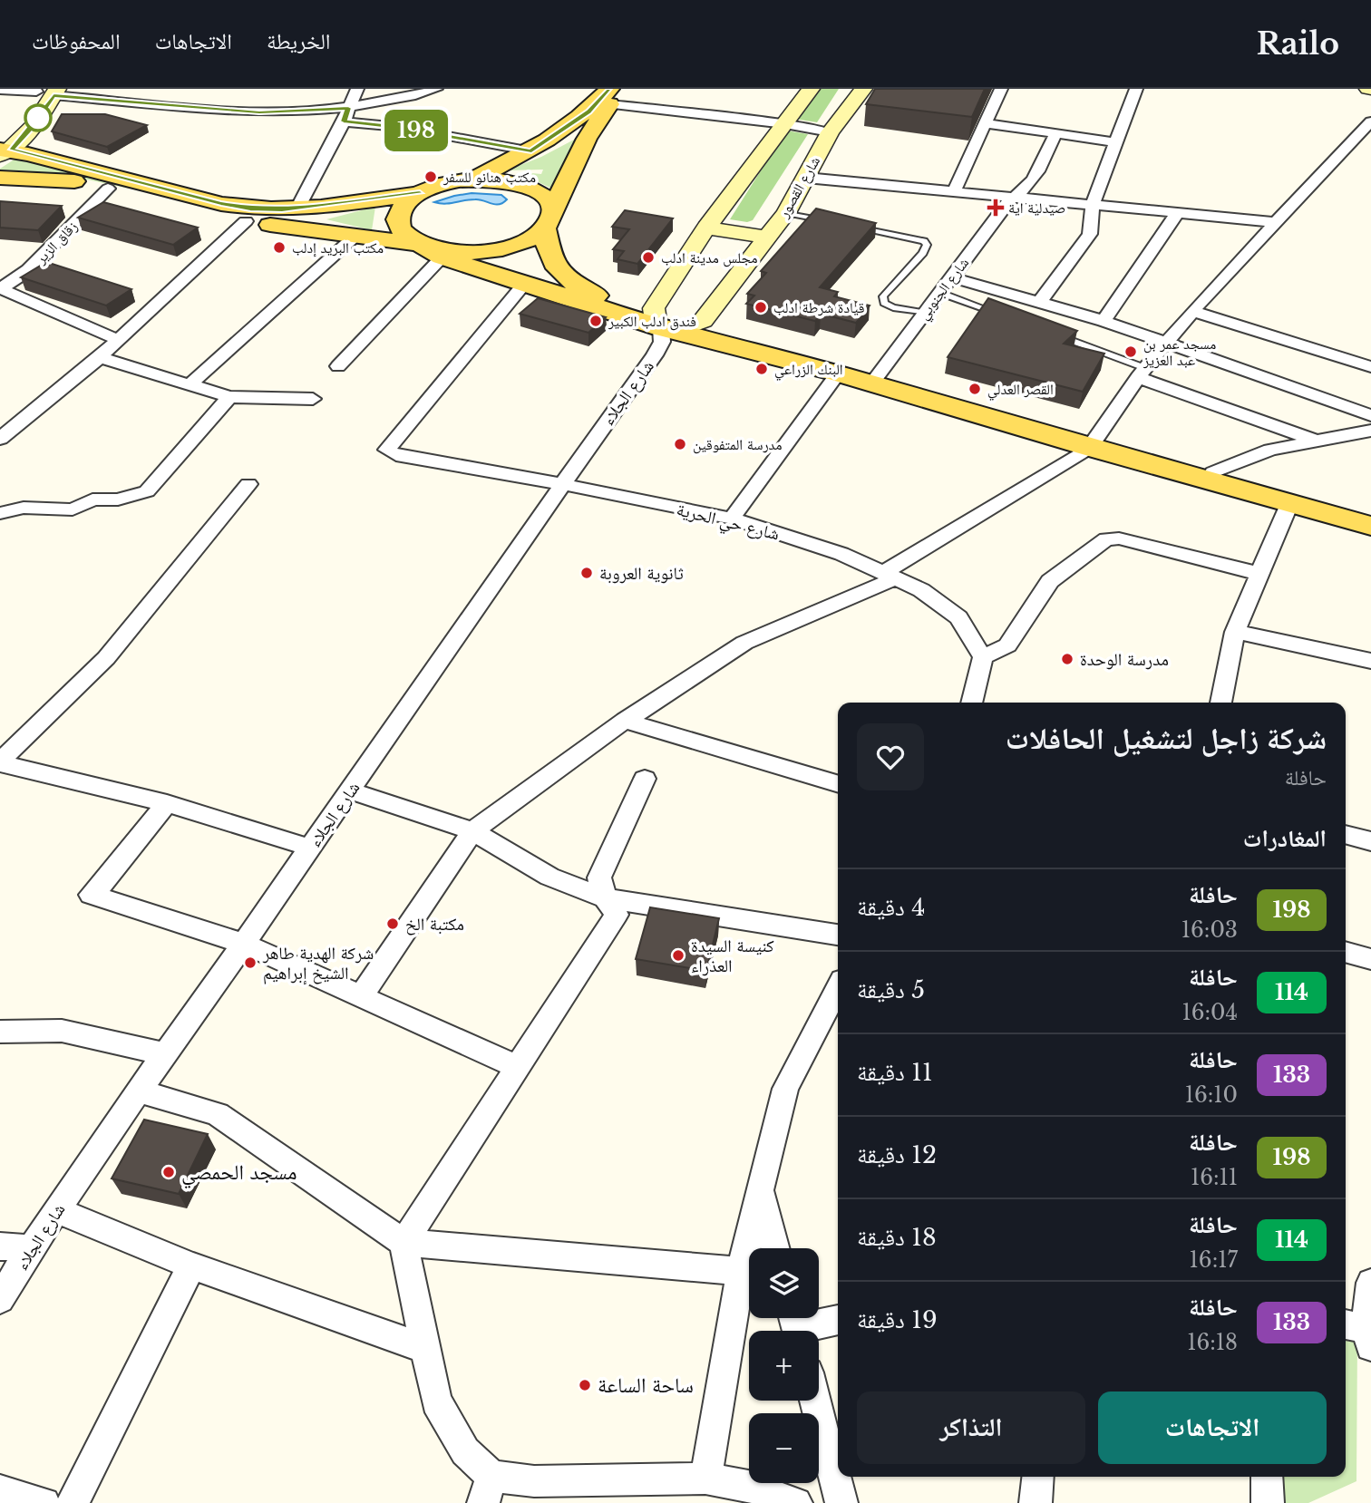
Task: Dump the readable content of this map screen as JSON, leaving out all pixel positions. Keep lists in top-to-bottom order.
{
  "streets": {
    "street": [
      "شارع القصور",
      "زقاق الزير",
      "شارع الجنوبي",
      "شارع الجلاء",
      "شارع حي الحرية"
    ]
  },
  "crossings": [
    ["شارع القصور", "شارع الجلاء"],
    ["شارع الجلاء", "شارع حي الحرية"]
  ],
  "places": {
    "other": [
      "مكتب هنانو للسفر",
      "مكتب البريد إدلب",
      "مجلس مدينة ادلب",
      "قيادة شرطة ادلب",
      "فندق ادلب الكبير",
      "مسجد عمر بن عبد العزيز",
      "البنك الزراعي",
      "القصر العدلي",
      "مدرسة المتفوقين",
      "ثانوية العروبة",
      "مدرسة الوحدة",
      "مكتبة الخ",
      "كنيسة السيدة العذراء",
      "شركة الهدية طاهر الشيخ إبراهيم",
      "مسجد الحمصي",
      "ساحة الساعة"
    ],
    "health": ["صيدلية اية"]
  },
  "lines": ["bus line 198"],
  "page": {
    "header": "Railo",
    "nav": ["الخريطة", "الاتجاهات", "المحفوظات"],
    "on_map": "198",
    "heading": [
      ["شركة زاجل لتشغيل الحافلات", "حافلة"],
      "المغادرات"
    ],
    "list": [
      {
        "mark": "198",
        "name": "حافلة",
        "note": "16:03",
        "value": "4 دقيقة"
      },
      {
        "mark": "114",
        "name": "حافلة",
        "note": "16:04",
        "value": "5 دقيقة"
      },
      {
        "mark": "133",
        "name": "حافلة",
        "note": "16:10",
        "value": "11 دقيقة"
      },
      {
        "mark": "198",
        "name": "حافلة",
        "note": "16:11",
        "value": "12 دقيقة"
      },
      {
        "mark": "114",
        "name": "حافلة",
        "note": "16:17",
        "value": "18 دقيقة"
      },
      {
        "mark": "133",
        "name": "حافلة",
        "note": "16:18",
        "value": "19 دقيقة"
      }
    ],
    "map_buttons": ["+", "−"],
    "buttons": ["الاتجاهات", "التذاكر"]
  }
}
